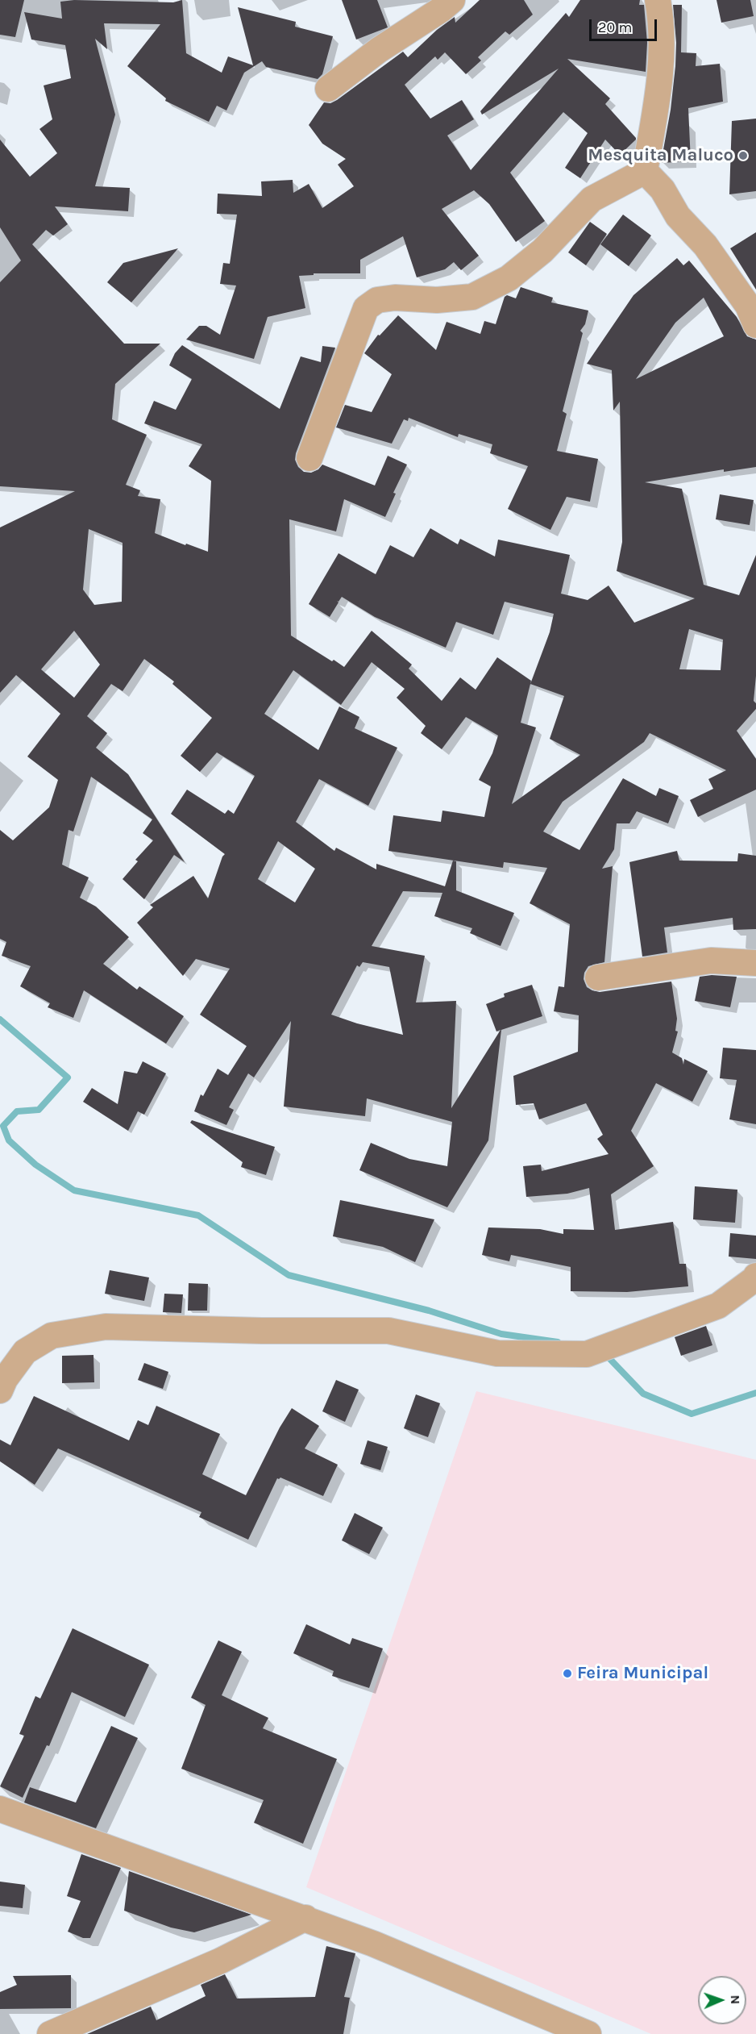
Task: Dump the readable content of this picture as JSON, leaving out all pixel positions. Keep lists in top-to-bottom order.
{
  "places": ["Mesquita Maluco", "Feira Municipal"],
  "scale_bar": "20 m",
  "north": "right"
}
